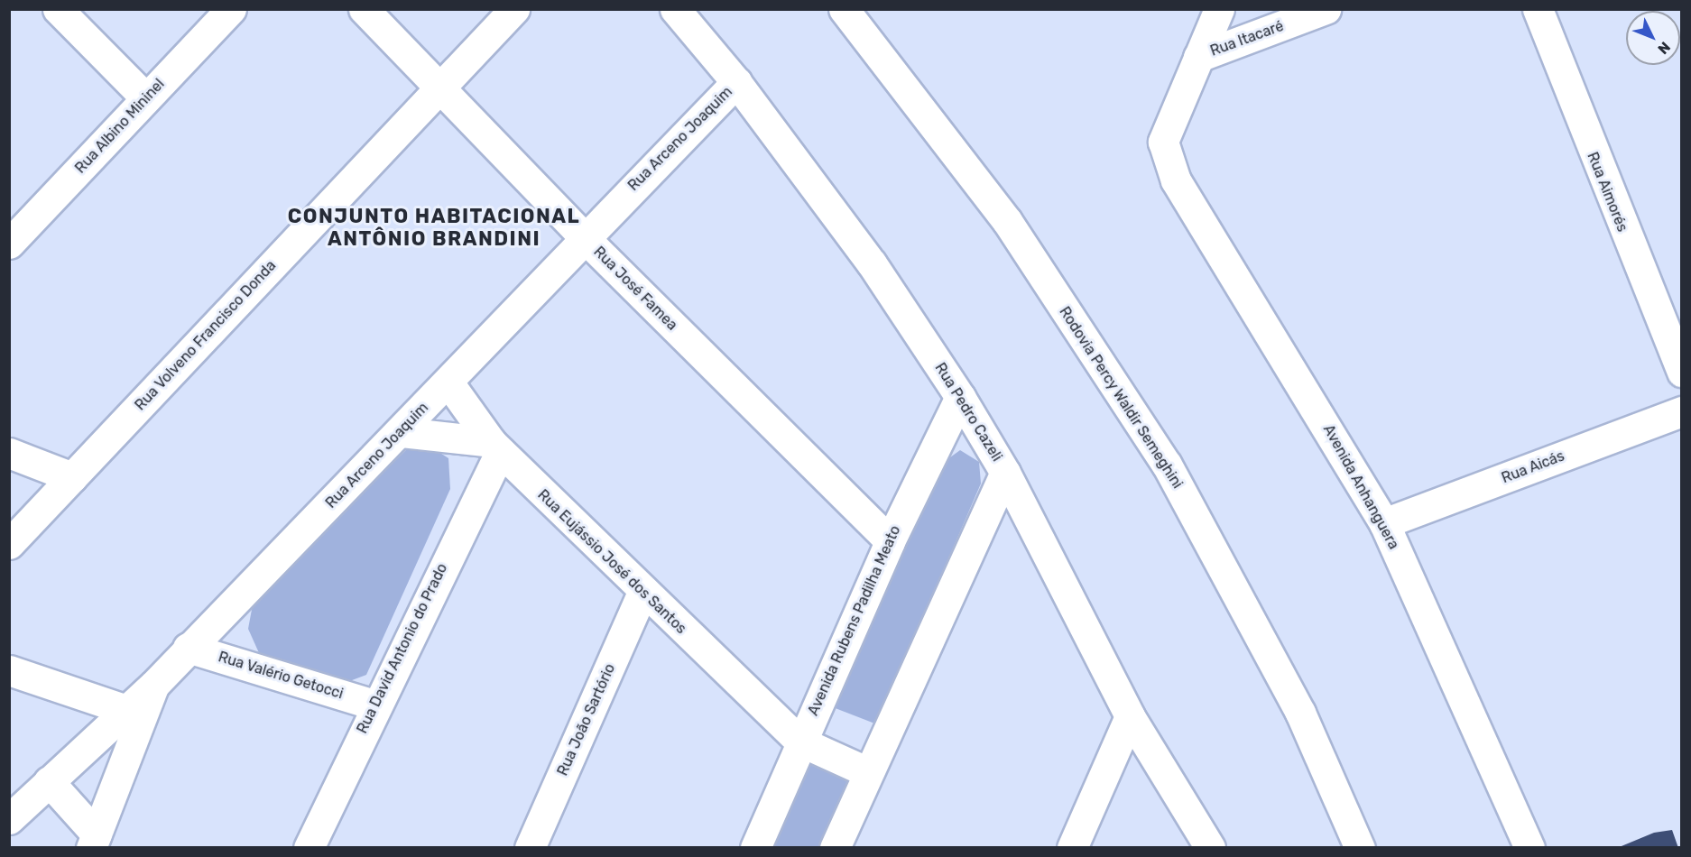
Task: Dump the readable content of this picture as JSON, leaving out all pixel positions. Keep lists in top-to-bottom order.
{
  "streets": {
    "street": [
      "Rua Itacaré",
      "Rua Albino Mininel",
      "Rua Arceno Joaquim",
      "Rua Aimorés",
      "Rua José Famea",
      "Rua Volveno Francisco Donda",
      "Rodovia Percy Waldir Semeghini",
      "Rua Pedro Cazeli",
      "Rua Aicás",
      "Avenida Anhanguera",
      "Rua Eujássio José dos Santos",
      "Avenida Rubens Padilha Meato",
      "Rua David Antonio do Prado",
      "Rua Valério Getocci",
      "Rua João Sartório"
    ]
  },
  "crossings": [
    ["Rua Itacaré", "Avenida Anhanguera"],
    ["Rua Arceno Joaquim", "Rua José Famea"],
    ["Rua Arceno Joaquim", "Rua Pedro Cazeli"],
    ["Rua Arceno Joaquim", "Rua Eujássio José dos Santos"],
    ["Rua Arceno Joaquim", "Rua Valério Getocci"],
    ["Rua José Famea", "Rua Volveno Francisco Donda"],
    ["Rua José Famea", "Avenida Rubens Padilha Meato"],
    ["Rua Pedro Cazeli", "Avenida Rubens Padilha Meato"],
    ["Rua Aicás", "Avenida Anhanguera"],
    ["Rua Eujássio José dos Santos", "Avenida Rubens Padilha Meato"],
    ["Rua Eujássio José dos Santos", "Rua David Antonio do Prado"],
    ["Rua Eujássio José dos Santos", "Rua João Sartório"],
    ["Rua David Antonio do Prado", "Rua Valério Getocci"]
  ],
  "districts": ["CONJUNTO HABITACIONAL ANTÔNIO BRANDINI"],
  "north": "bottom right"
}
